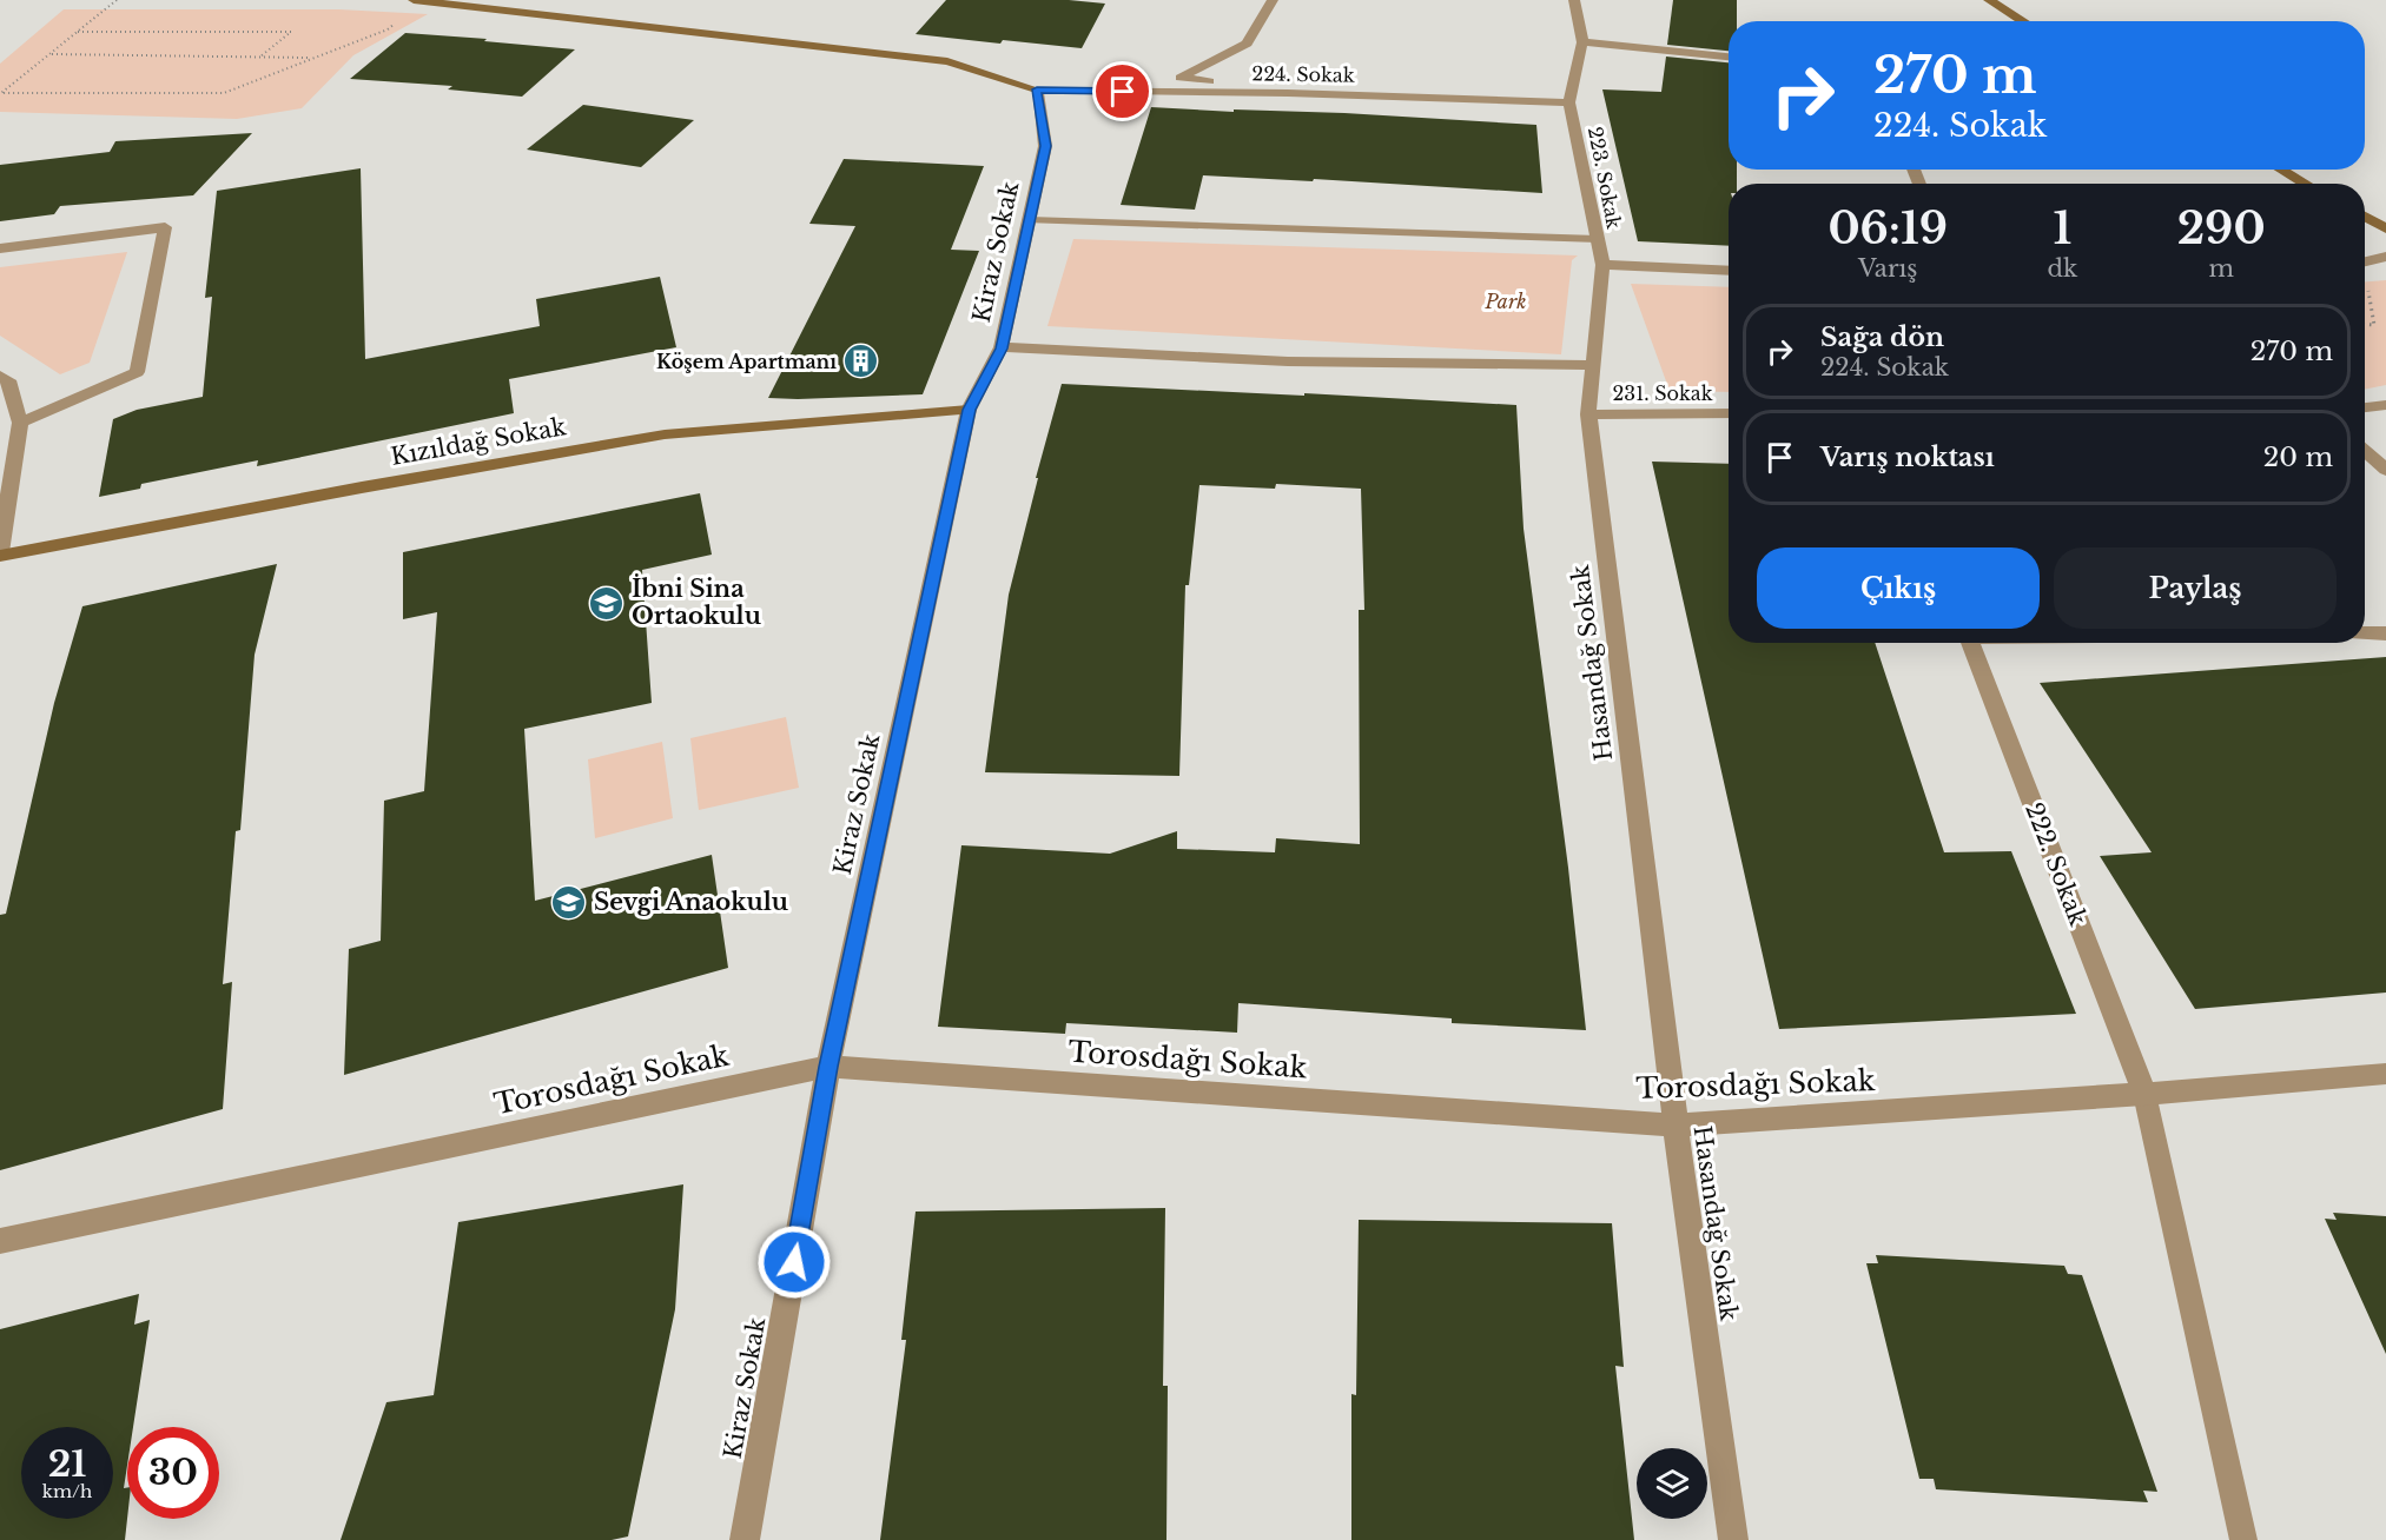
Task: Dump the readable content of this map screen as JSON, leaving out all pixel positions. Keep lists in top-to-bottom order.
{
  "streets": {
    "street": [
      "224. Sokak",
      "223. Sokak",
      "Kiraz Sokak",
      "231. Sokak",
      "Kızıldağ Sokak",
      "Hasandağ Sokak",
      "222. Sokak",
      "Torosdağı Sokak"
    ]
  },
  "crossings": [
    ["224. Sokak", "223. Sokak"],
    ["224. Sokak", "Kiraz Sokak"],
    ["223. Sokak", "Hasandağ Sokak"],
    ["Kiraz Sokak", "Kızıldağ Sokak"],
    ["Kiraz Sokak", "Torosdağı Sokak"],
    ["231. Sokak", "Hasandağ Sokak"],
    ["Hasandağ Sokak", "Torosdağı Sokak"],
    ["222. Sokak", "Torosdağı Sokak"]
  ],
  "parks": ["Park"],
  "places": {
    "building": ["Köşem Apartmanı"],
    "school or university": ["İbni Sina Ortaokulu", "Sevgi Anaokulu"]
  },
  "page": {
    "turn": ["270 m", "224. Sokak"],
    "eta": [
      "06:19",
      "Varış",
      "1",
      "dk",
      "290",
      "m"
    ],
    "list": [
      {
        "name": "Sağa dön",
        "note": "224. Sokak",
        "value": "270 m"
      },
      {
        "name": "Varış noktası",
        "value": "20 m"
      }
    ],
    "buttons": ["Çıkış", "Paylaş"],
    "speed": "21 km/h",
    "limit": "30"
  }
}
